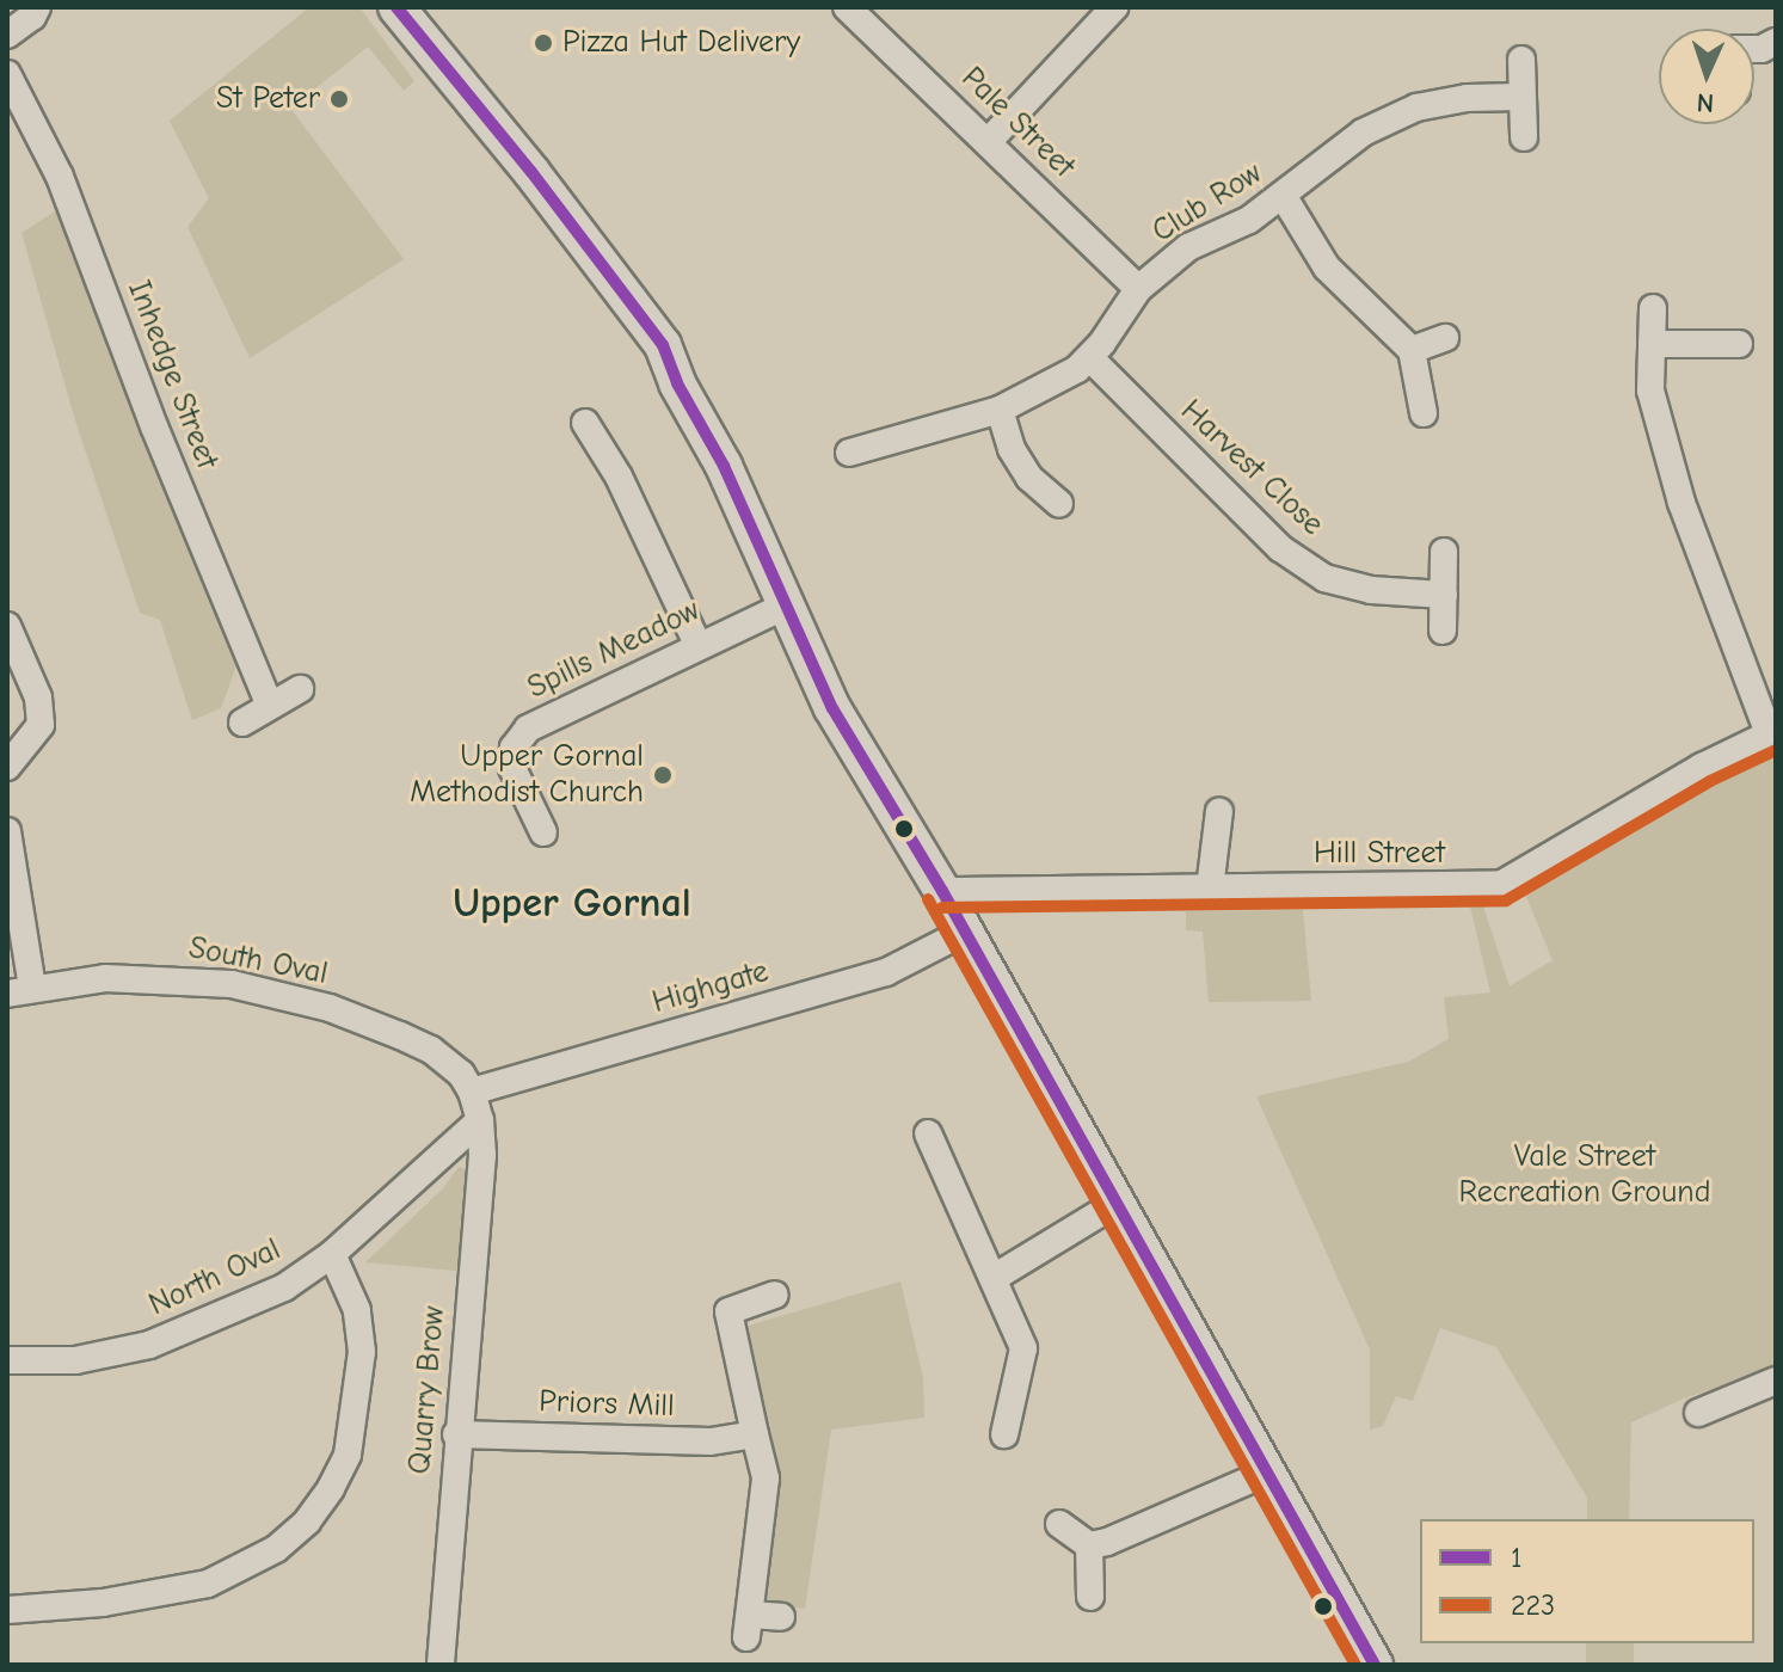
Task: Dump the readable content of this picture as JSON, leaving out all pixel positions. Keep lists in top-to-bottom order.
{
  "streets": {
    "street": [
      "Pale Street",
      "Club Row",
      "Inhedge Street",
      "Harvest Close",
      "Spills Meadow",
      "Hill Street",
      "South Oval",
      "Highgate",
      "North Oval",
      "Quarry Brow",
      "Priors Mill"
    ]
  },
  "crossings": [
    ["Pale Street", "Club Row"],
    ["Club Row", "Harvest Close"],
    ["South Oval", "Highgate"],
    ["North Oval", "Quarry Brow"],
    ["Quarry Brow", "Priors Mill"]
  ],
  "districts": ["Upper Gornal"],
  "parks": ["Vale Street Recreation Ground"],
  "places": ["Pizza Hut Delivery", "St Peter", "Upper Gornal Methodist Church"],
  "lines": ["transit line 1", "transit line 223"],
  "legend": ["1", "223"],
  "north": "bottom"
}
